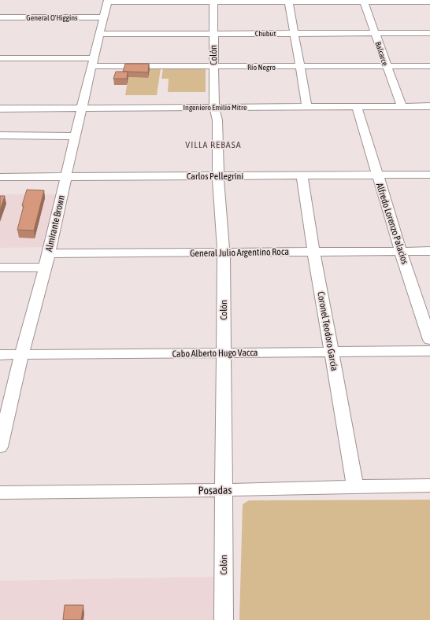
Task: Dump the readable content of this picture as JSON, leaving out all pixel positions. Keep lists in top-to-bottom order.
{
  "streets": {
    "street": [
      "General O'Higgins",
      "Chubut",
      "Balcarce",
      "Colón",
      "Río Negro",
      "Ingeniero Emilio Mitre",
      "Carlos Pellegrini",
      "Almirante Brown",
      "Alfredo Lorenzo Palacios",
      "General Julio Argentino Roca",
      "Coronel Teodoro García",
      "Cabo Alberto Hugo Vacca",
      "Posadas"
    ]
  },
  "crossings": [
    ["General O'Higgins", "Almirante Brown"],
    ["Chubut", "Balcarce"],
    ["Chubut", "Colón"],
    ["Chubut", "Almirante Brown"],
    ["Balcarce", "Río Negro"],
    ["Balcarce", "Ingeniero Emilio Mitre"],
    ["Colón", "Río Negro"],
    ["Colón", "Ingeniero Emilio Mitre"],
    ["Colón", "Carlos Pellegrini"],
    ["Colón", "General Julio Argentino Roca"],
    ["Colón", "Cabo Alberto Hugo Vacca"],
    ["Colón", "Posadas"],
    ["Río Negro", "Almirante Brown"],
    ["Ingeniero Emilio Mitre", "Almirante Brown"],
    ["Ingeniero Emilio Mitre", "Alfredo Lorenzo Palacios"],
    ["Carlos Pellegrini", "Almirante Brown"],
    ["Carlos Pellegrini", "Alfredo Lorenzo Palacios"],
    ["Carlos Pellegrini", "Coronel Teodoro García"],
    ["Almirante Brown", "General Julio Argentino Roca"],
    ["Almirante Brown", "Cabo Alberto Hugo Vacca"],
    ["Alfredo Lorenzo Palacios", "General Julio Argentino Roca"],
    ["General Julio Argentino Roca", "Coronel Teodoro García"],
    ["Coronel Teodoro García", "Cabo Alberto Hugo Vacca"],
    ["Coronel Teodoro García", "Posadas"]
  ],
  "districts": ["VILLA REBASA"]
}
